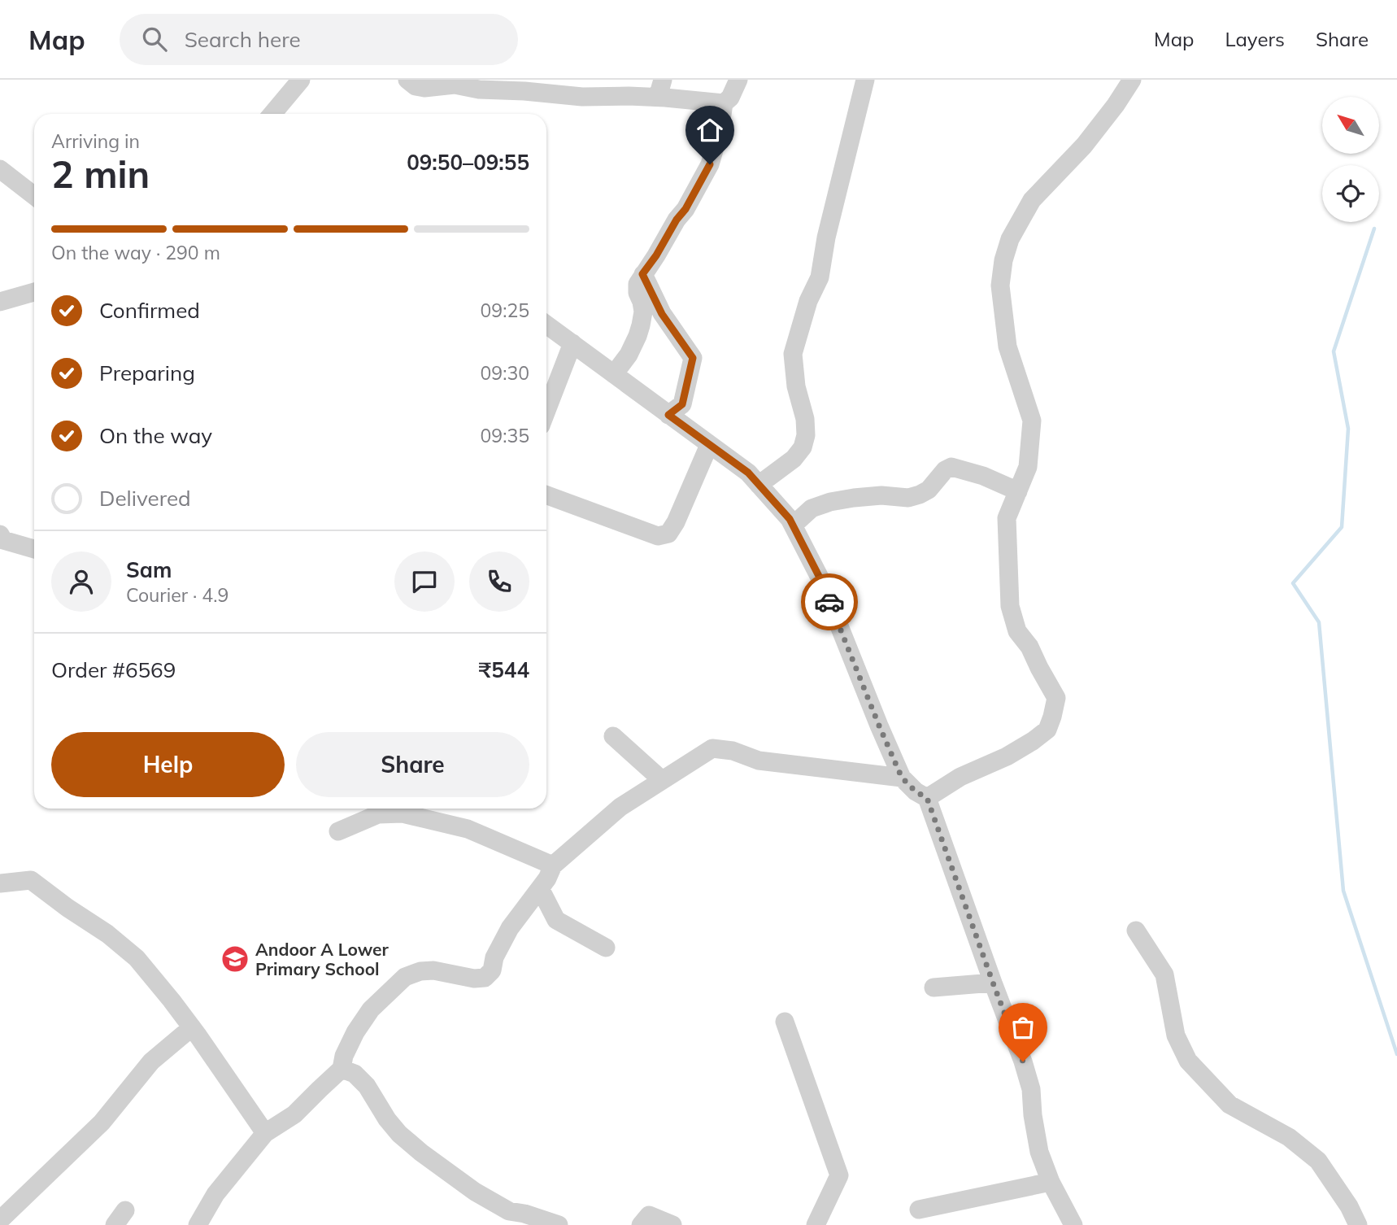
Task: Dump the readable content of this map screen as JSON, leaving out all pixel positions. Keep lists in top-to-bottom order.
{
  "places": {
    "school or university": ["Andoor A Lower Primary School"]
  },
  "north": "top left",
  "page": {
    "header": "Map",
    "search": "Search here",
    "nav": ["Map", "Layers", "Share"],
    "heading": ["2 min", "Arriving in", "09:50–09:55"],
    "panel": [
      "Sam",
      "Courier · 4.9",
      "Order #6569",
      "₹544"
    ],
    "bar": "On the way · 290 m",
    "list": [
      ["Confirmed", "09:25"],
      ["Preparing", "09:30"],
      ["On the way", "09:35"],
      "Delivered"
    ],
    "buttons": ["Help", "Share"]
  }
}
